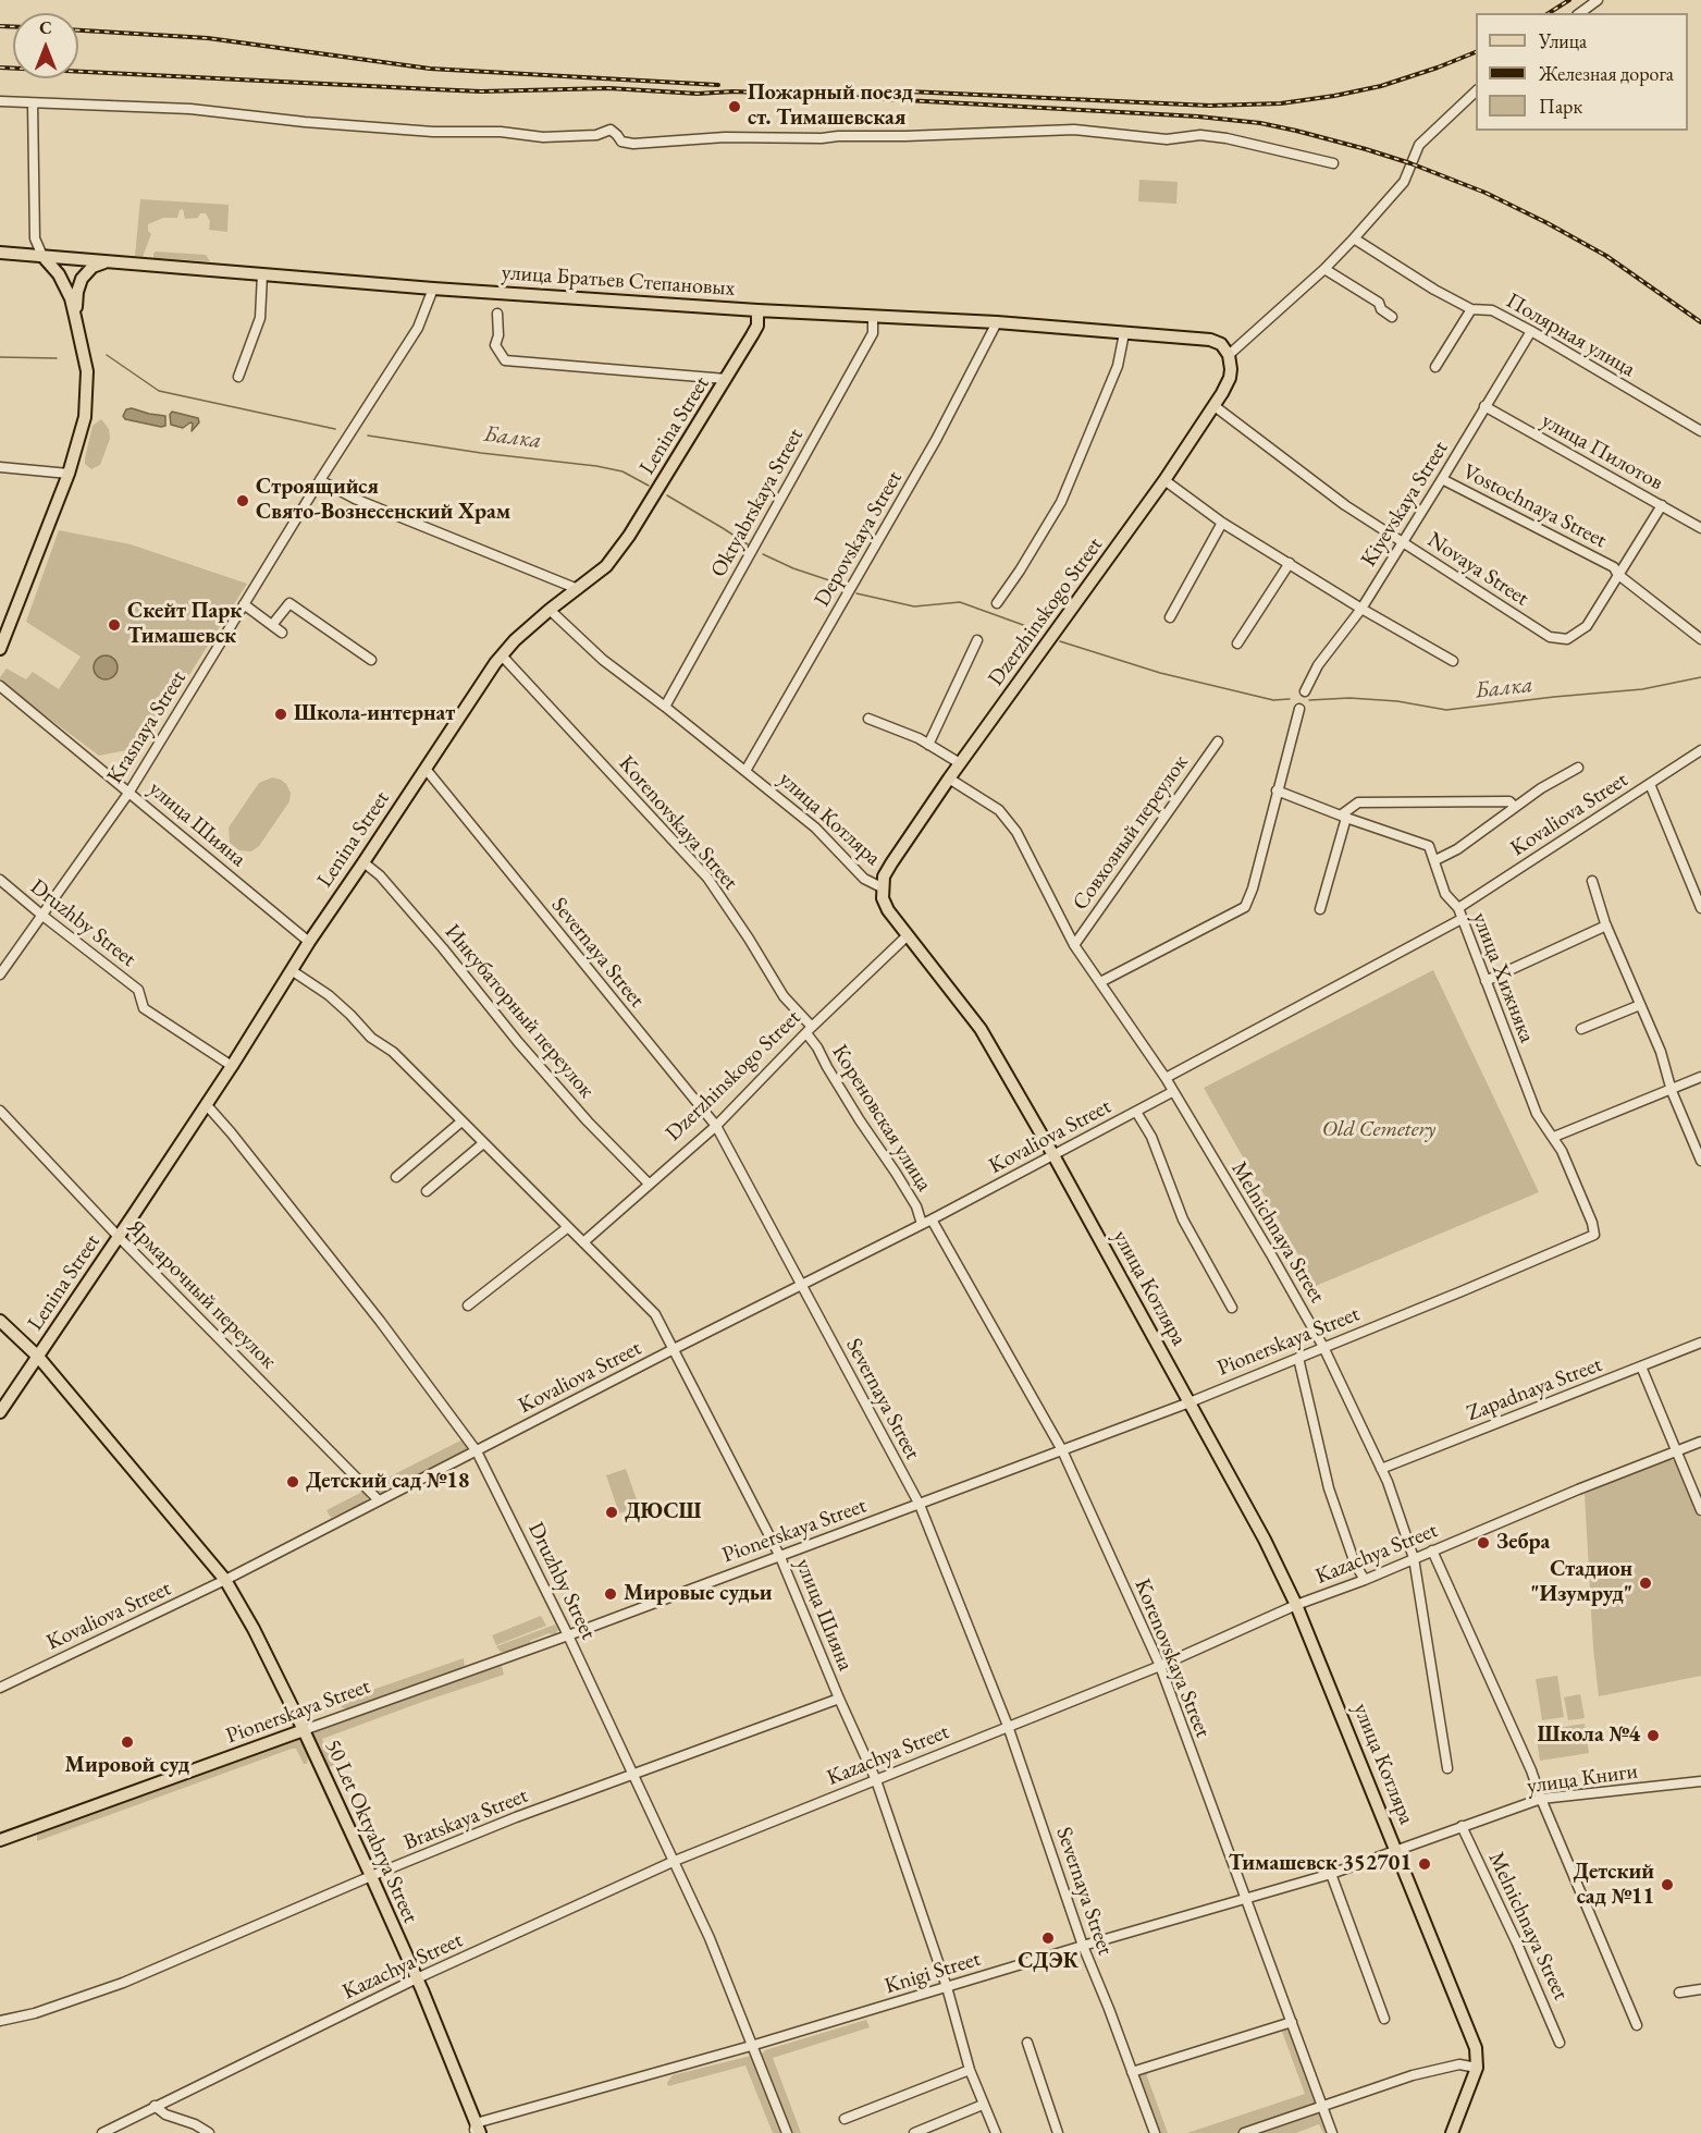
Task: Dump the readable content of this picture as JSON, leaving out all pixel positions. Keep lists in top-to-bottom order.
{
  "streets": {
    "main road": [
      "улица Братьев Степановых",
      "Lenina Street",
      "Dzerzhinskogo Street",
      "улица Котляра",
      "Pionerskaya Street",
      "50 Let Oktyabrya Street"
    ],
    "street": [
      "Полярная улица",
      "улица Пилотов",
      "Oktyabrskaya Street",
      "Kiyevskaya Street",
      "Vostochnaya Street",
      "Depovskaya Street",
      "Novaya Street",
      "Krasnaya Street",
      "Kovaliova Street",
      "Korenovskaya Street",
      "улица Шияна",
      "Совхозный переулок",
      "Druzhby Street",
      "Severnaya Street",
      "улица Хижняка",
      "Инкубаторный переулок",
      "Кореновская улица",
      "Melnichnaya Street",
      "Ярмарочный переулок",
      "Zapadnaya Street",
      "Kazachya Street",
      "улица Книги",
      "Bratskaya Street",
      "Knigi Street"
    ]
  },
  "crossings": [
    ["улица Братьев Степановых", "Lenina Street"],
    ["улица Братьев Степановых", "Oktyabrskaya Street"],
    ["улица Братьев Степановых", "Depovskaya Street"],
    ["улица Братьев Степановых", "Dzerzhinskogo Street"],
    ["улица Братьев Степановых", "Krasnaya Street"],
    ["Полярная улица", "Kiyevskaya Street"],
    ["Lenina Street", "улица Котляра"],
    ["Lenina Street", "Korenovskaya Street"],
    ["Lenina Street", "улица Шияна"],
    ["Lenina Street", "Druzhby Street"],
    ["Lenina Street", "Severnaya Street"],
    ["Lenina Street", "Инкубаторный переулок"],
    ["Lenina Street", "Ярмарочный переулок"],
    ["Lenina Street", "50 Let Oktyabrya Street"],
    ["улица Пилотов", "Kiyevskaya Street"],
    ["Oktyabrskaya Street", "улица Котляра"],
    ["Kiyevskaya Street", "Vostochnaya Street"],
    ["Kiyevskaya Street", "Novaya Street"],
    ["Vostochnaya Street", "Novaya Street"],
    ["Depovskaya Street", "улица Котляра"],
    ["Novaya Street", "Dzerzhinskogo Street"],
    ["Dzerzhinskogo Street", "улица Котляра"],
    ["Dzerzhinskogo Street", "Korenovskaya Street"],
    ["Dzerzhinskogo Street", "улица Шияна"],
    ["Dzerzhinskogo Street", "Severnaya Street"],
    ["Dzerzhinskogo Street", "Инкубаторный переулок"],
    ["Dzerzhinskogo Street", "Кореновская улица"],
    ["Dzerzhinskogo Street", "Melnichnaya Street"],
    ["Krasnaya Street", "улица Шияна"],
    ["Krasnaya Street", "Druzhby Street"],
    ["Kovaliova Street", "улица Котляра"],
    ["Kovaliova Street", "Korenovskaya Street"],
    ["Kovaliova Street", "улица Шияна"],
    ["Kovaliova Street", "Druzhby Street"],
    ["Kovaliova Street", "Severnaya Street"],
    ["Kovaliova Street", "улица Хижняка"],
    ["Kovaliova Street", "Кореновская улица"],
    ["Kovaliova Street", "Melnichnaya Street"],
    ["Kovaliova Street", "Ярмарочный переулок"],
    ["Kovaliova Street", "50 Let Oktyabrya Street"],
    ["улица Котляра", "Pionerskaya Street"],
    ["улица Котляра", "Kazachya Street"],
    ["улица Котляра", "улица Книги"],
    ["улица Котляра", "Knigi Street"],
    ["Korenovskaya Street", "Кореновская улица"],
    ["Korenovskaya Street", "Pionerskaya Street"],
    ["Korenovskaya Street", "Kazachya Street"],
    ["Korenovskaya Street", "Knigi Street"],
    ["улица Шияна", "Pionerskaya Street"],
    ["улица Шияна", "Kazachya Street"],
    ["улица Шияна", "Bratskaya Street"],
    ["улица Шияна", "Knigi Street"],
    ["Совхозный переулок", "Melnichnaya Street"],
    ["Druzhby Street", "Pionerskaya Street"],
    ["Druzhby Street", "Kazachya Street"],
    ["Druzhby Street", "Bratskaya Street"],
    ["Druzhby Street", "Knigi Street"],
    ["Severnaya Street", "Pionerskaya Street"],
    ["Severnaya Street", "Kazachya Street"],
    ["Severnaya Street", "Knigi Street"],
    ["улица Хижняка", "Pionerskaya Street"],
    ["Melnichnaya Street", "Pionerskaya Street"],
    ["Melnichnaya Street", "Zapadnaya Street"],
    ["Melnichnaya Street", "Kazachya Street"],
    ["Melnichnaya Street", "улица Книги"],
    ["Pionerskaya Street", "50 Let Oktyabrya Street"],
    ["Kazachya Street", "50 Let Oktyabrya Street"],
    ["улица Книги", "Knigi Street"],
    ["Bratskaya Street", "50 Let Oktyabrya Street"],
    ["50 Let Oktyabrya Street", "Knigi Street"]
  ],
  "water": ["Балка"],
  "parks": ["Old Cemetery"],
  "places": [
    "Пожарный поезд ст. Тимашевская",
    "Строящийся Свято-Вознесенский Храм",
    "Скейт Парк Тимашевск",
    "Школа-интернат",
    "Детский сад №18",
    "ДЮСШ",
    "Зебра",
    "Стадион \"Изумруд\"",
    "Мировые судьи",
    "Школа №4",
    "Мировой суд",
    "Тимашевск 352701",
    "Детский сад №11",
    "СДЭК"
  ],
  "legend": ["Улица", "Железная дорога", "Парк"],
  "north": "top"
}
